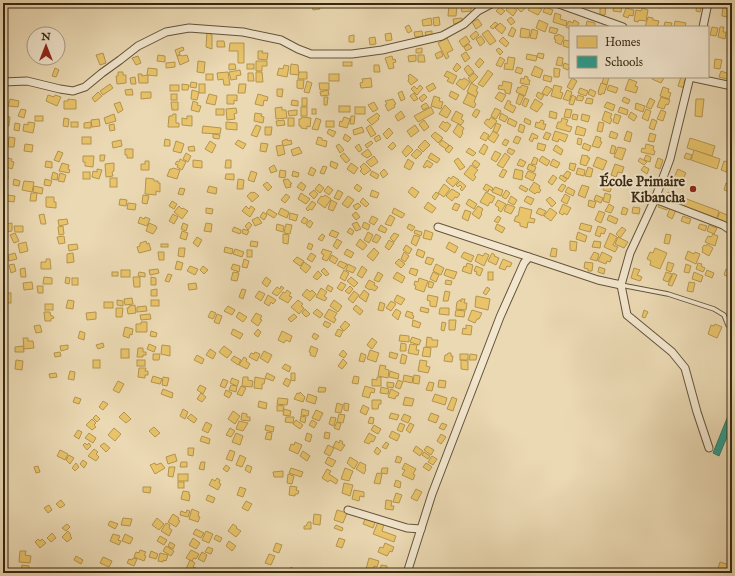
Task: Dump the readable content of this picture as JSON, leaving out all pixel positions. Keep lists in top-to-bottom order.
{
  "places": ["École Primaire Kibancha"],
  "legend": ["Homes", "Schools"],
  "north": "top"
}
